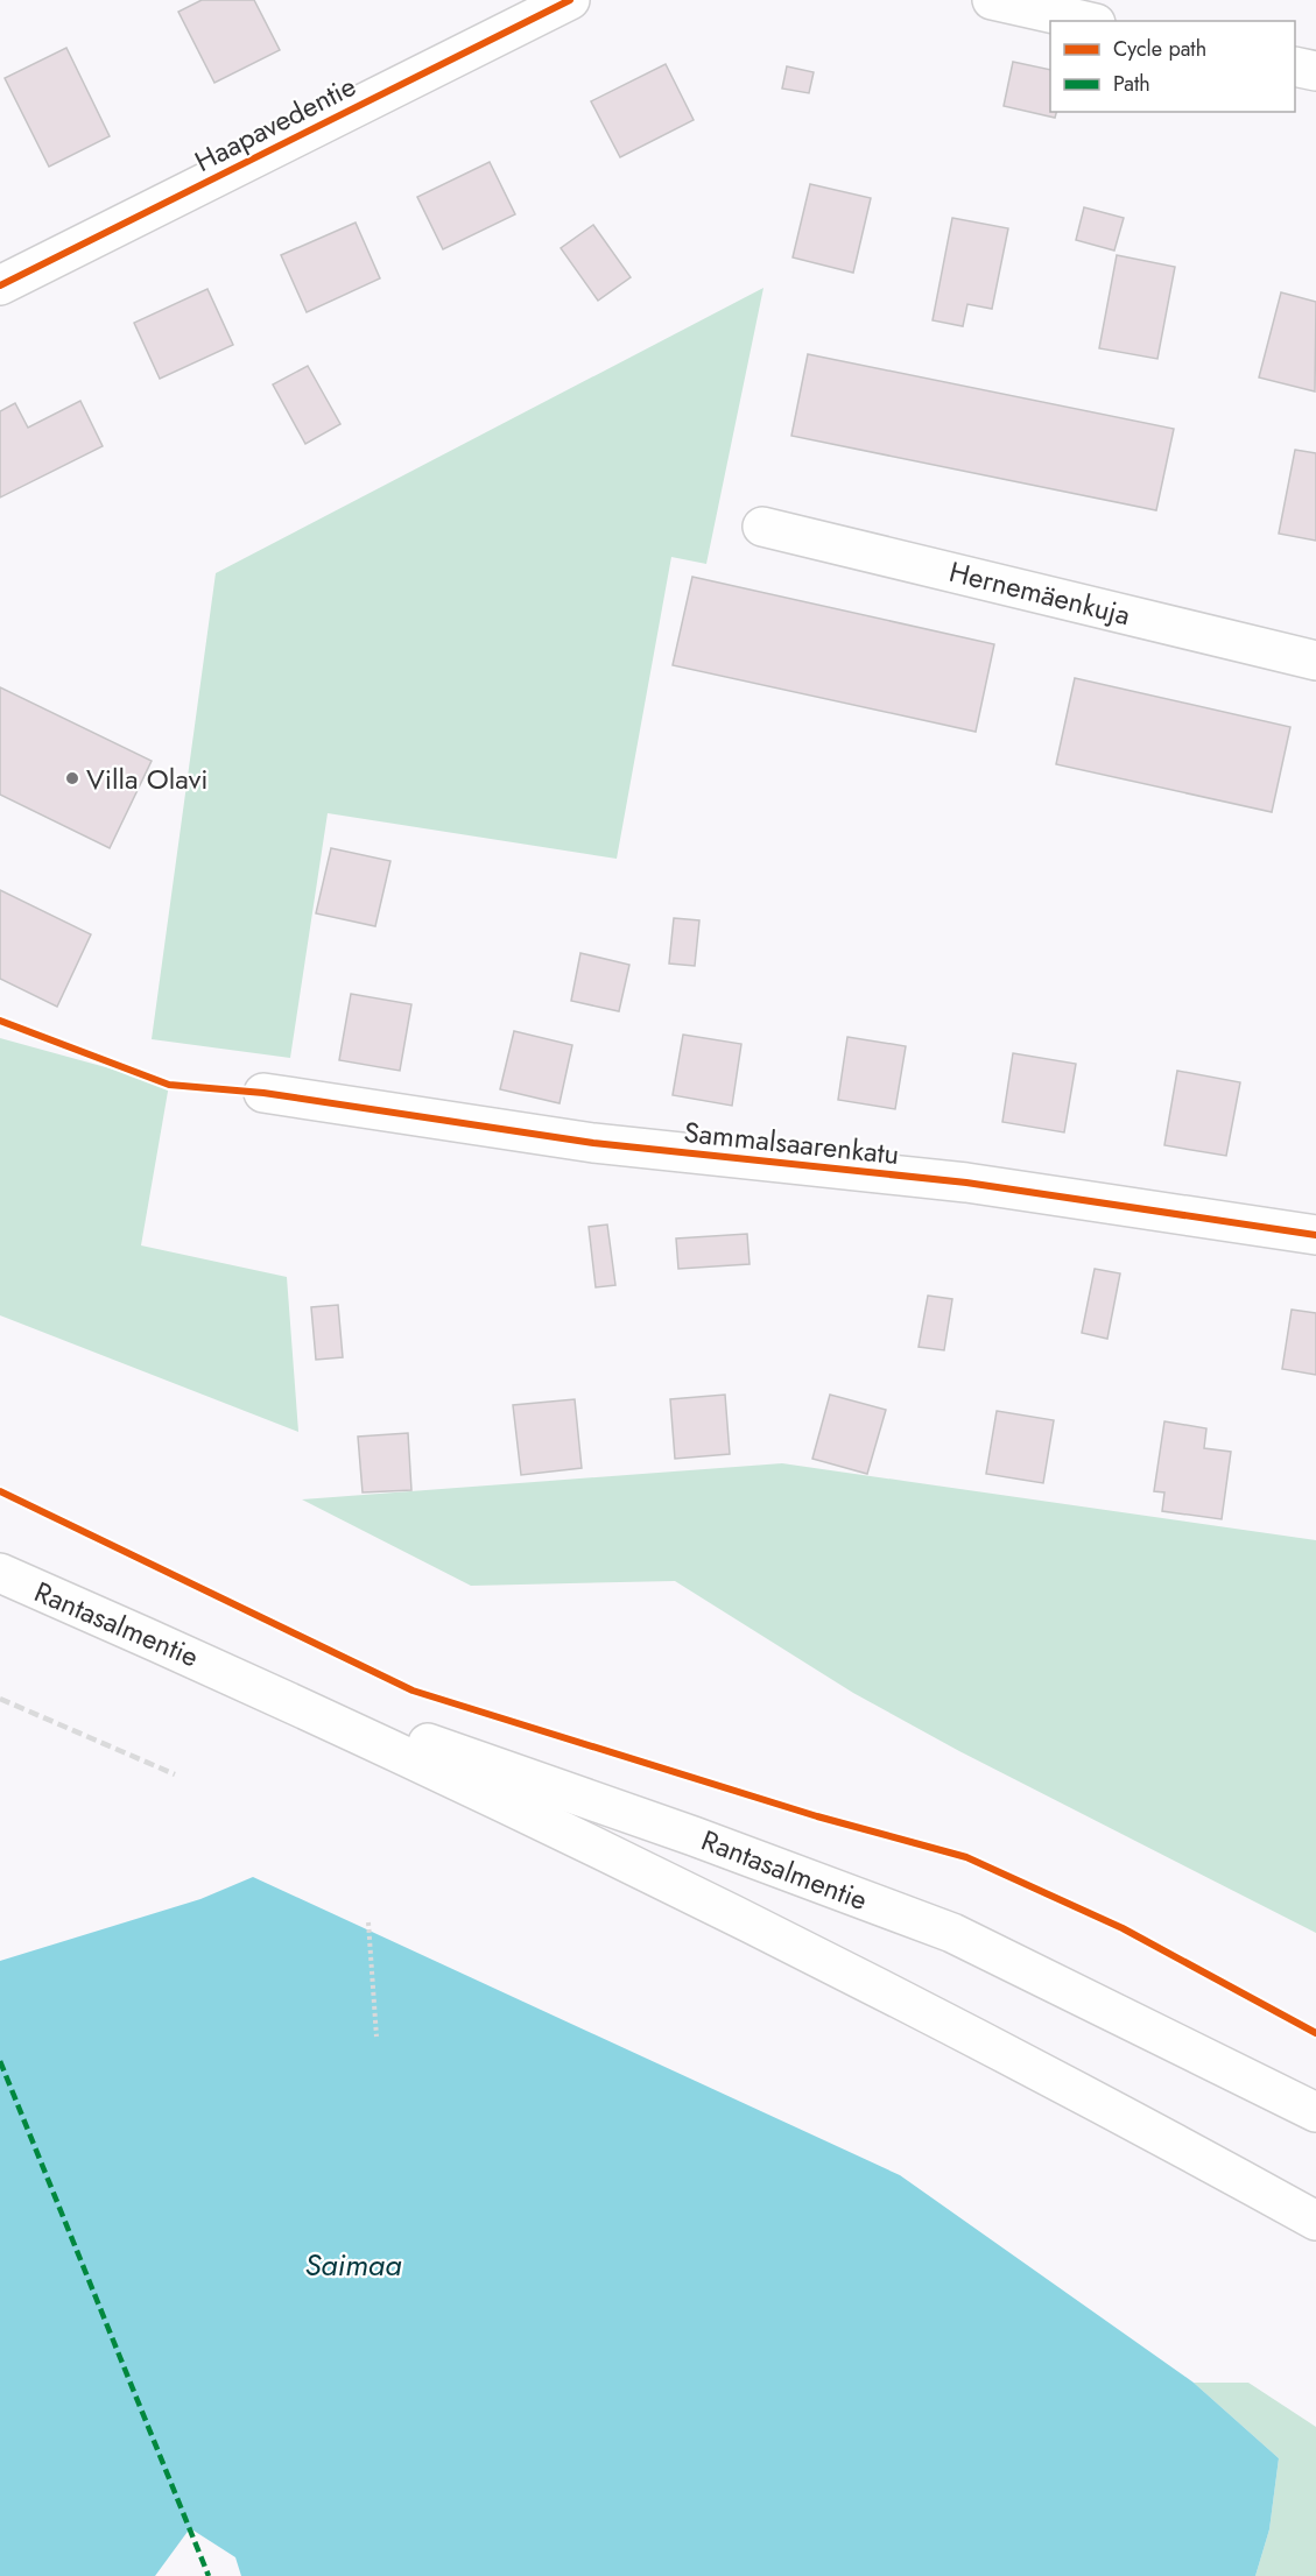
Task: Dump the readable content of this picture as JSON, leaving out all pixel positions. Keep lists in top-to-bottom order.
{
  "streets": {
    "main road": [
      "Haapavedentie",
      "Hernemäenkuja",
      "Sammalsaarenkatu",
      "Rantasalmentie"
    ]
  },
  "water": ["Saimaa"],
  "places": ["Villa Olavi"],
  "legend": ["Cycle path", "Path"]
}
